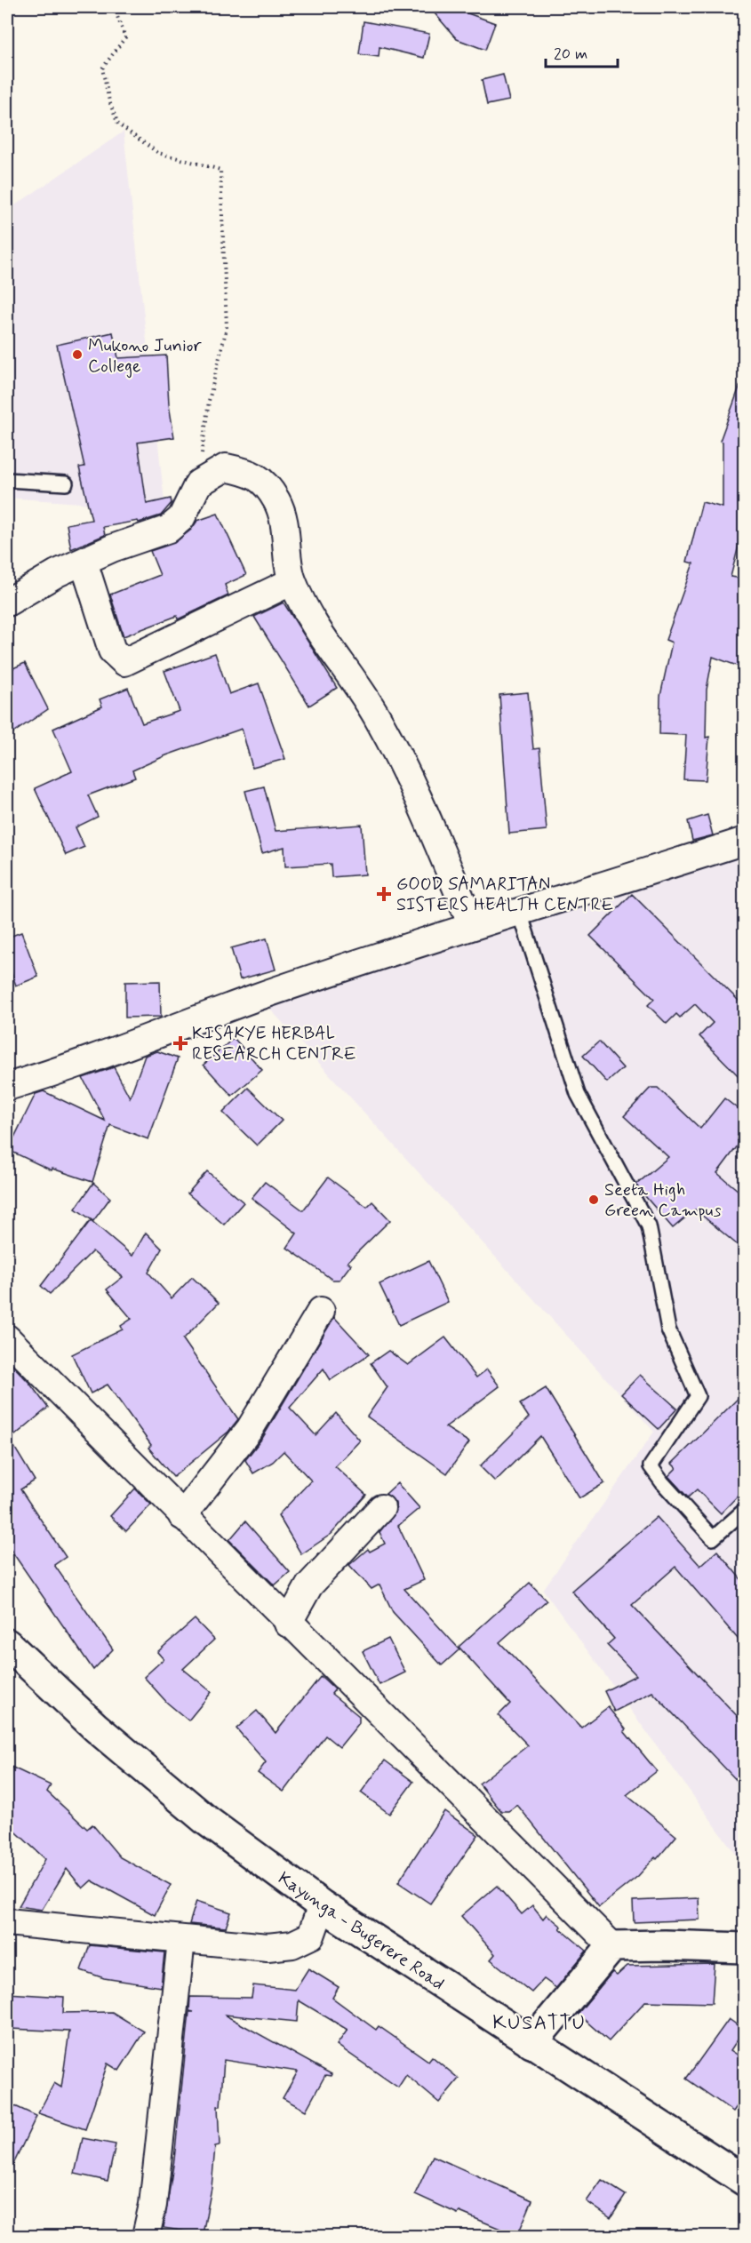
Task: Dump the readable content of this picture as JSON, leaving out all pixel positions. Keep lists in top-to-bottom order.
{
  "streets": {
    "main road": ["Kayunga - Bugerere Road"]
  },
  "districts": ["KUSATTU"],
  "places": {
    "other": ["Mukono Junior College", "Seeta High Green Campus"],
    "health": ["GOOD SAMARITAN SISTERS HEALTH CENTRE", "KISAKYE HERBAL RESEARCH CENTRE"]
  },
  "scale_bar": "20 m"
}
